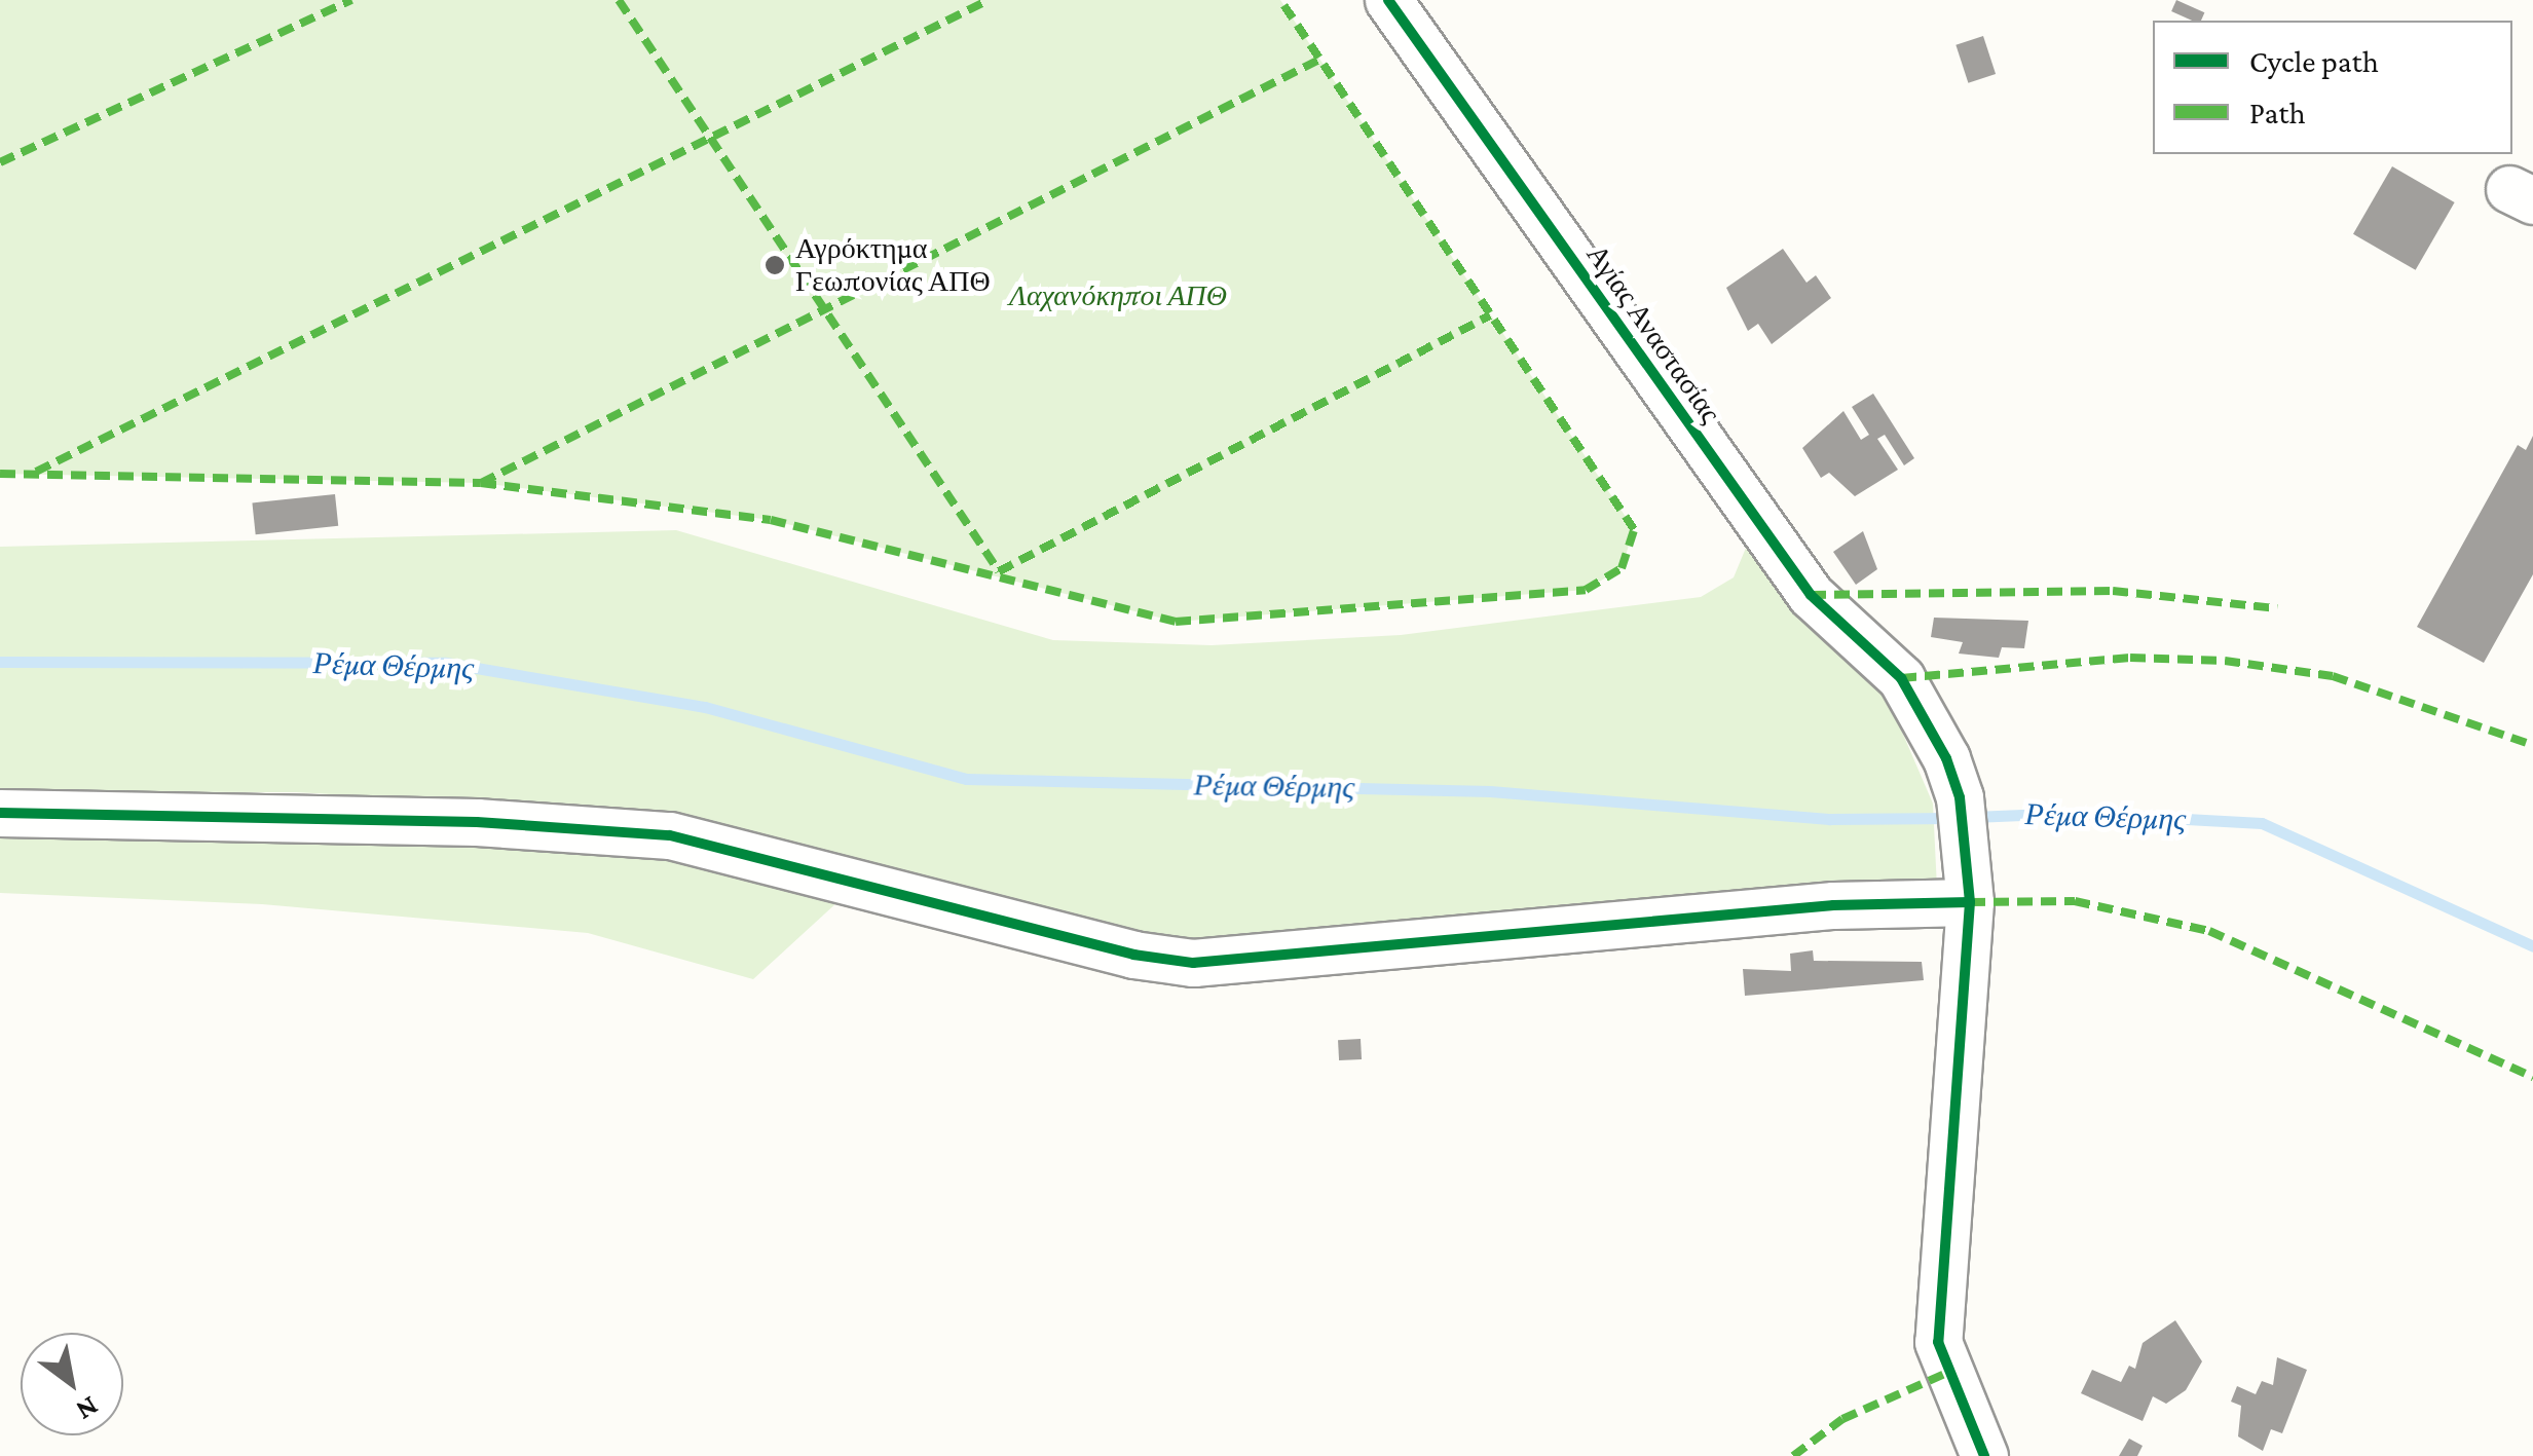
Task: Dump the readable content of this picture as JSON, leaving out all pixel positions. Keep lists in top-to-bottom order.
{
  "streets": {
    "street": ["Αγίας Αναστασίας"]
  },
  "water": ["Ρέμα Θέρμης"],
  "parks": ["Λαχανόκηποι ΑΠΘ"],
  "places": ["Αγρόκτημα Γεωπονίας ΑΠΘ"],
  "legend": ["Cycle path", "Path"],
  "north": "bottom right"
}
